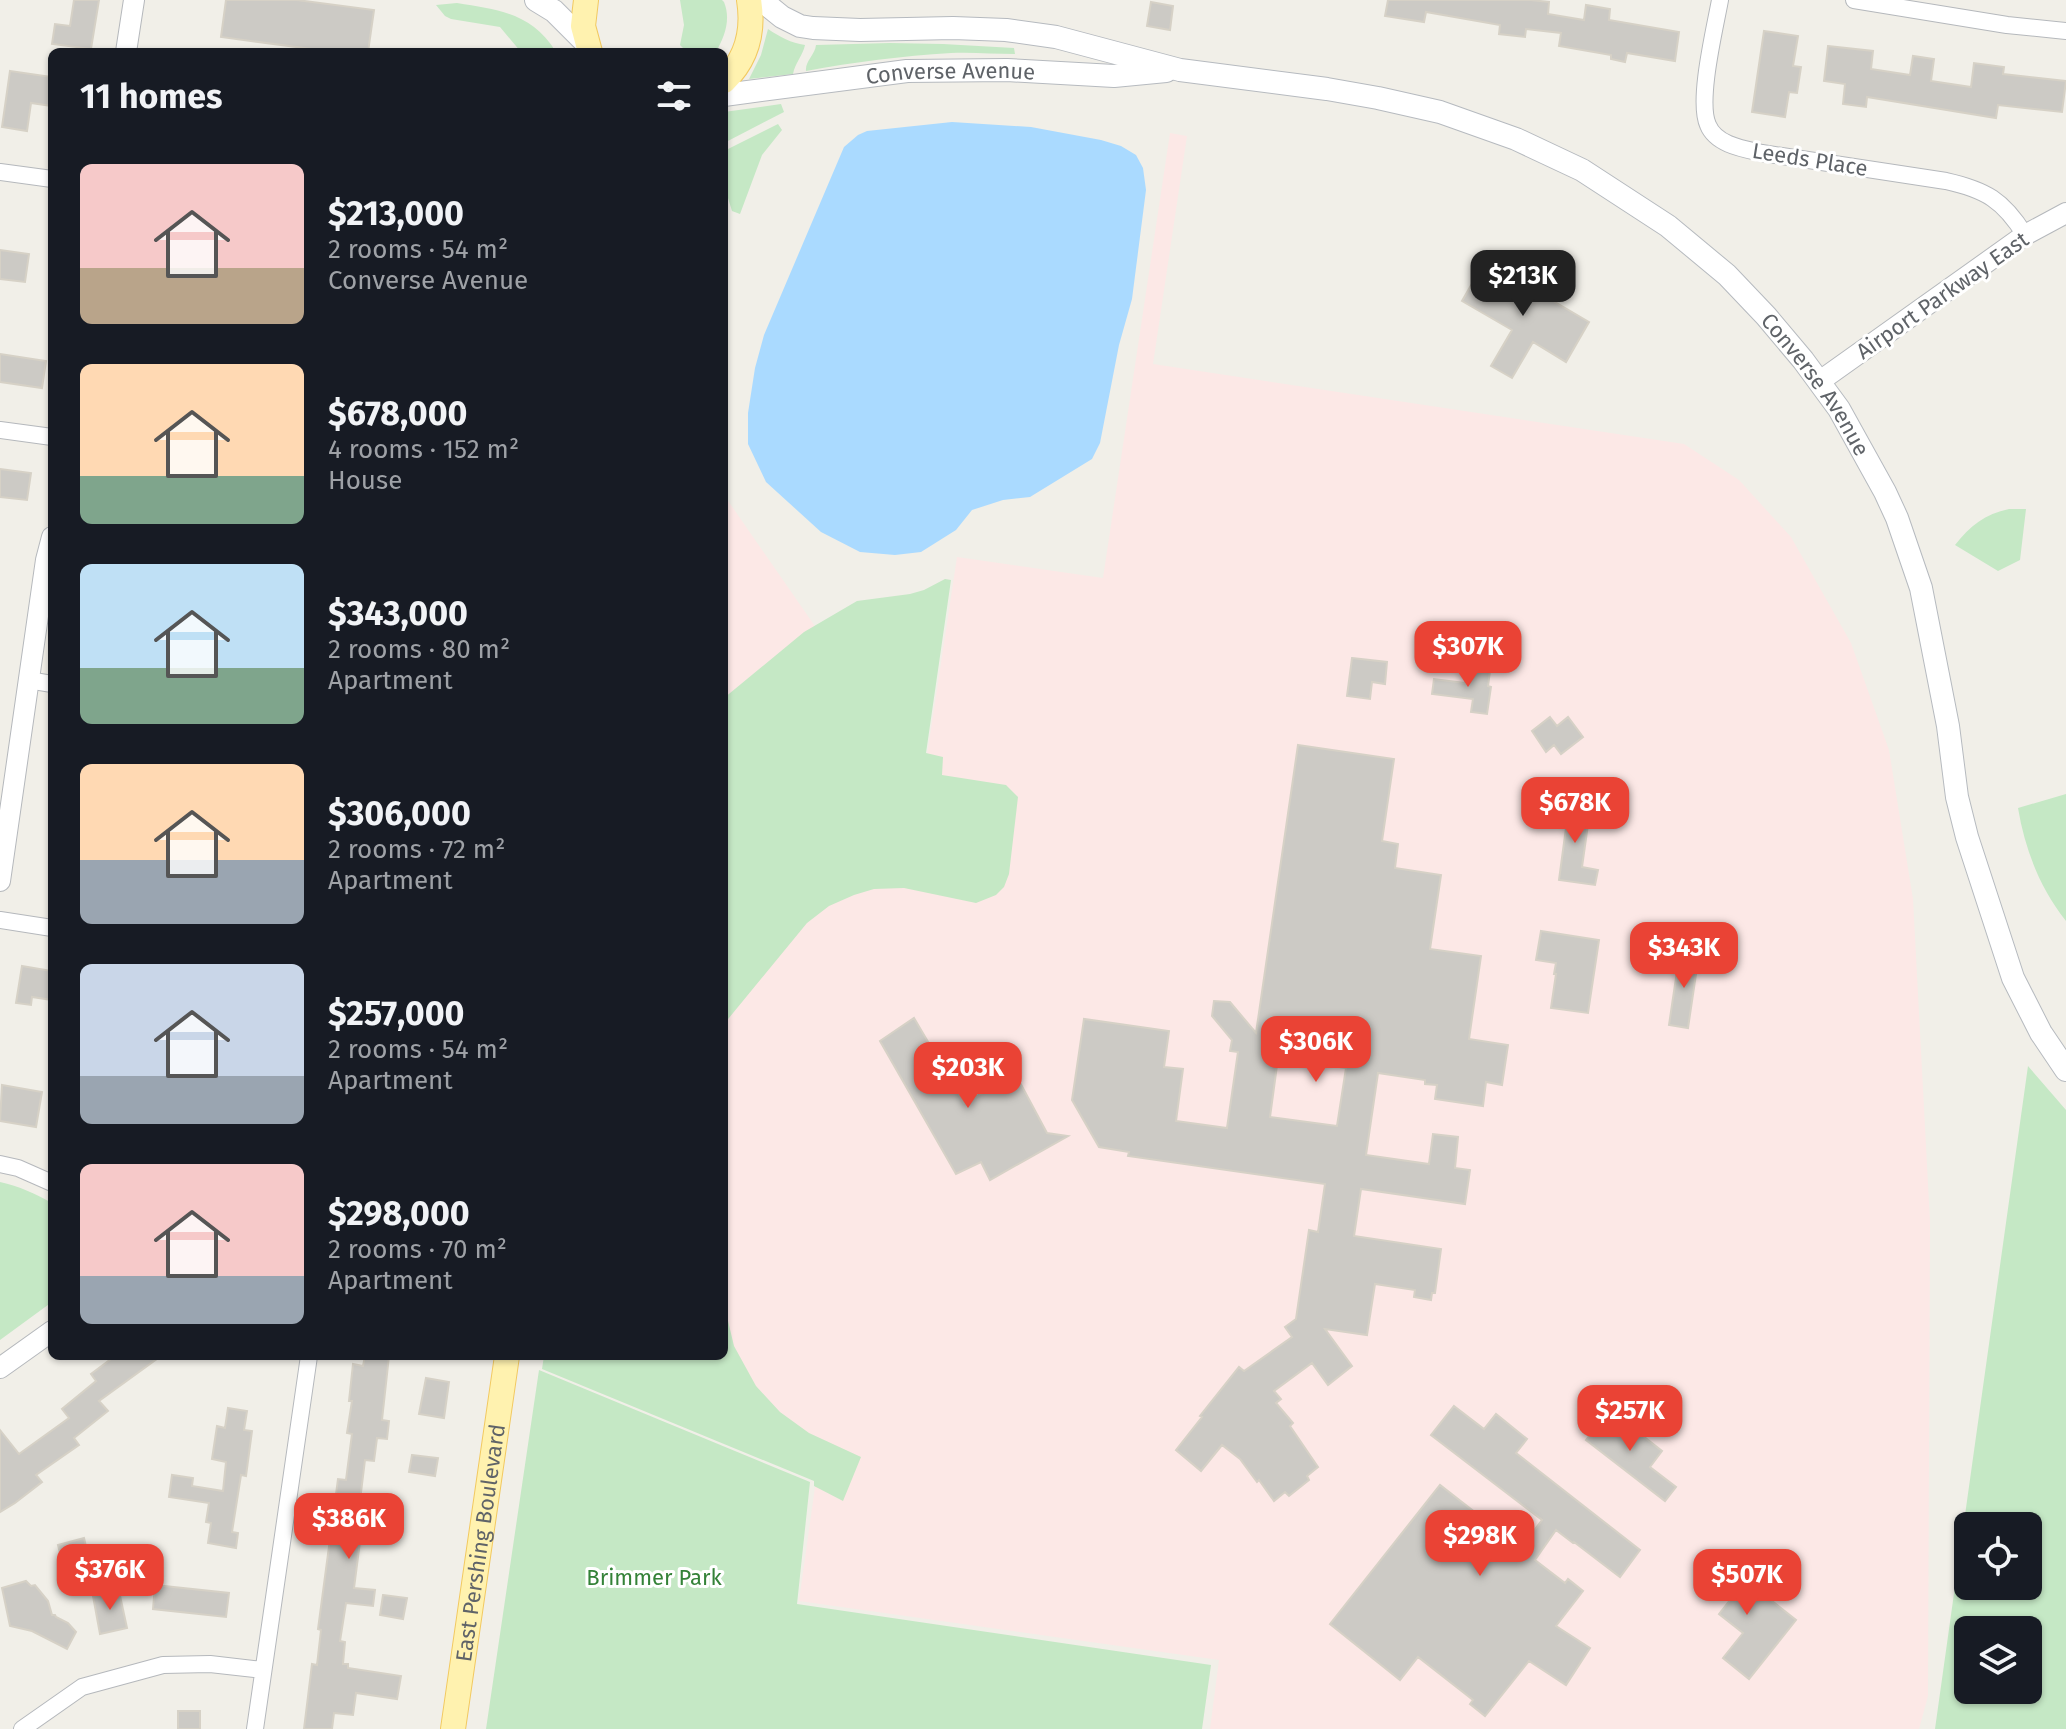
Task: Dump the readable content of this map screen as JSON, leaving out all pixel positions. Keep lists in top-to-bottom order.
{
  "streets": {
    "main road": ["Converse Avenue", "East Pershing Boulevard"],
    "street": ["Leeds Place", "Airport Parkway East"]
  },
  "crossings": [
    ["Converse Avenue", "Airport Parkway East"],
    ["Leeds Place", "Airport Parkway East"]
  ],
  "parks": ["Brimmer Park"],
  "page": {
    "heading": "11 homes",
    "list": [
      {
        "name": "$213,000",
        "note": "2 rooms · 54 m² · Converse Avenue"
      },
      {
        "name": "$678,000",
        "note": "4 rooms · 152 m² · House"
      },
      {
        "name": "$343,000",
        "note": "2 rooms · 80 m² · Apartment"
      },
      {
        "name": "$306,000",
        "note": "2 rooms · 72 m² · Apartment"
      },
      {
        "name": "$257,000",
        "note": "2 rooms · 54 m² · Apartment"
      },
      {
        "name": "$298,000",
        "note": "2 rooms · 70 m² · Apartment"
      }
    ],
    "price": [
      "$213K",
      "$307K",
      "$678K",
      "$343K",
      "$306K",
      "$203K",
      "$257K",
      "$386K",
      "$298K",
      "$376K",
      "$507K"
    ]
  }
}
